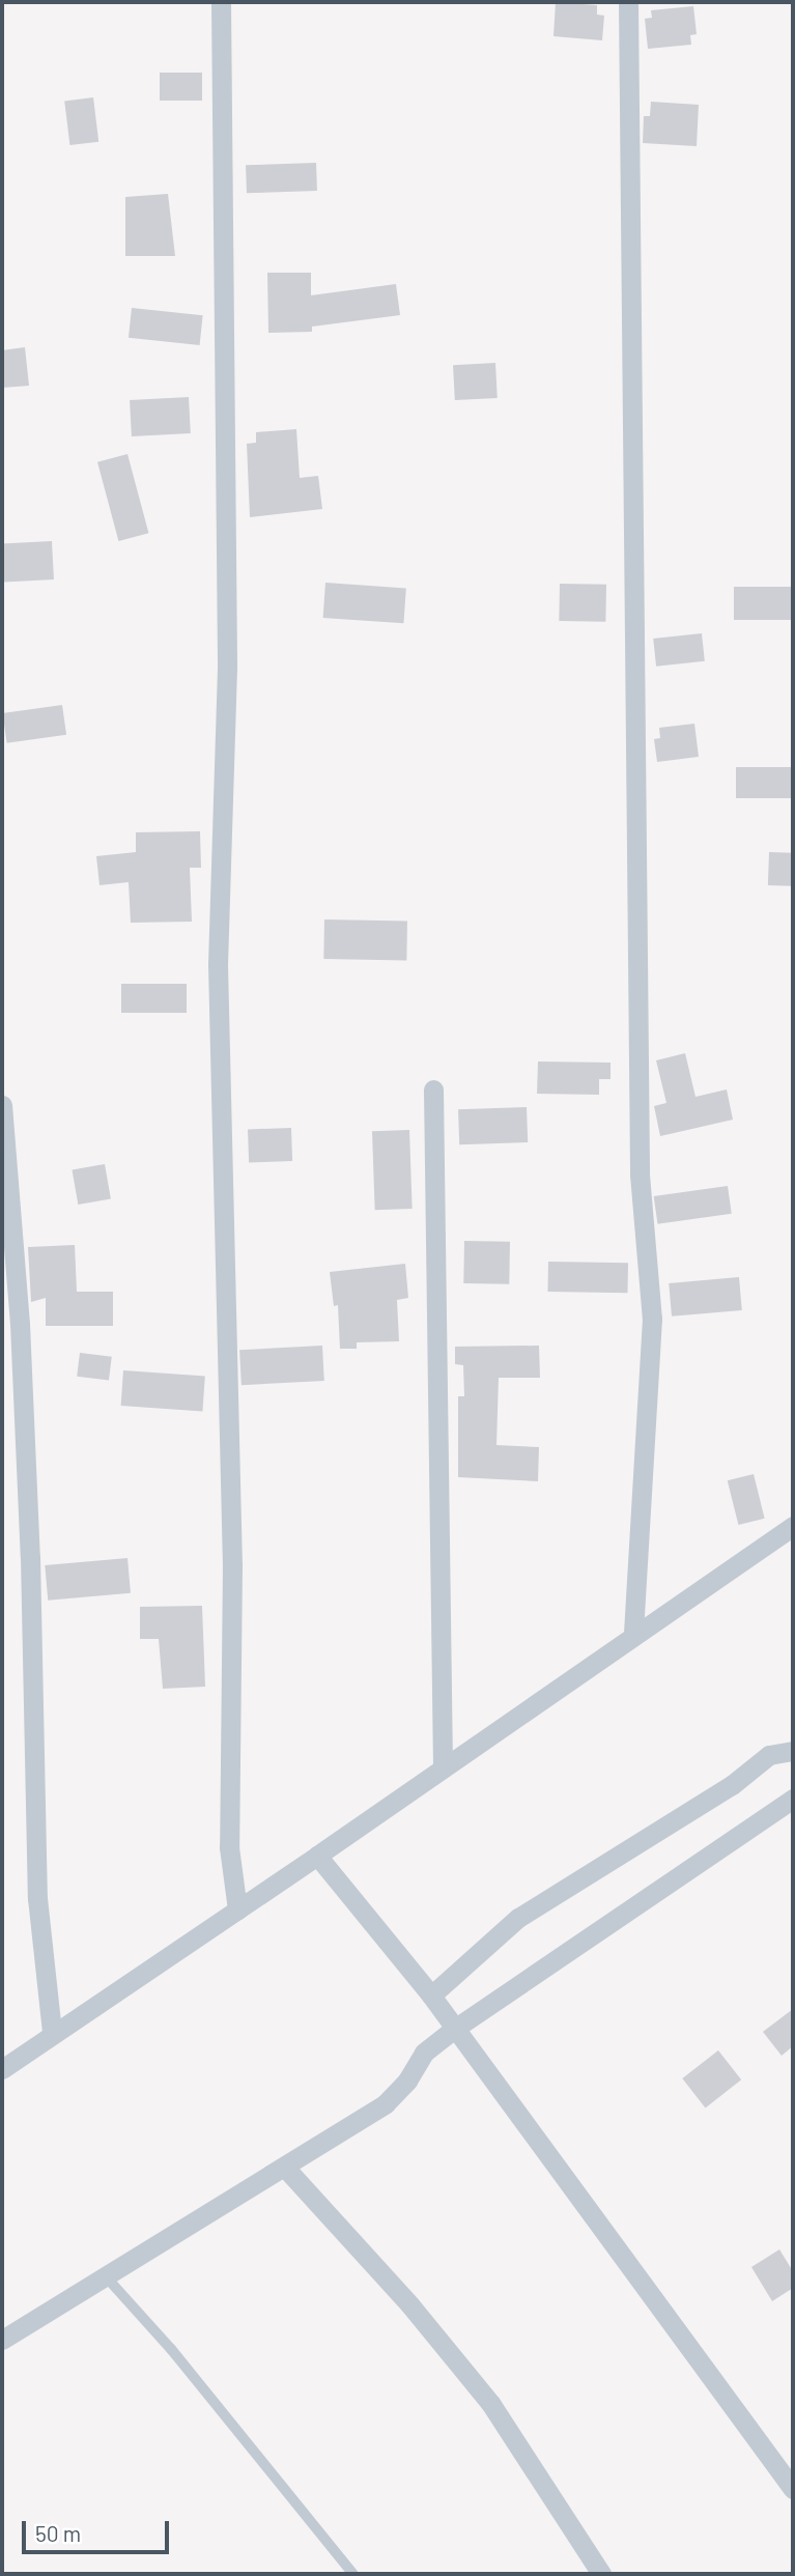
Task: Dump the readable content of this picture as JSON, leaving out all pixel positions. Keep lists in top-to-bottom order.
{
  "scale_bar": "50 m"
}
